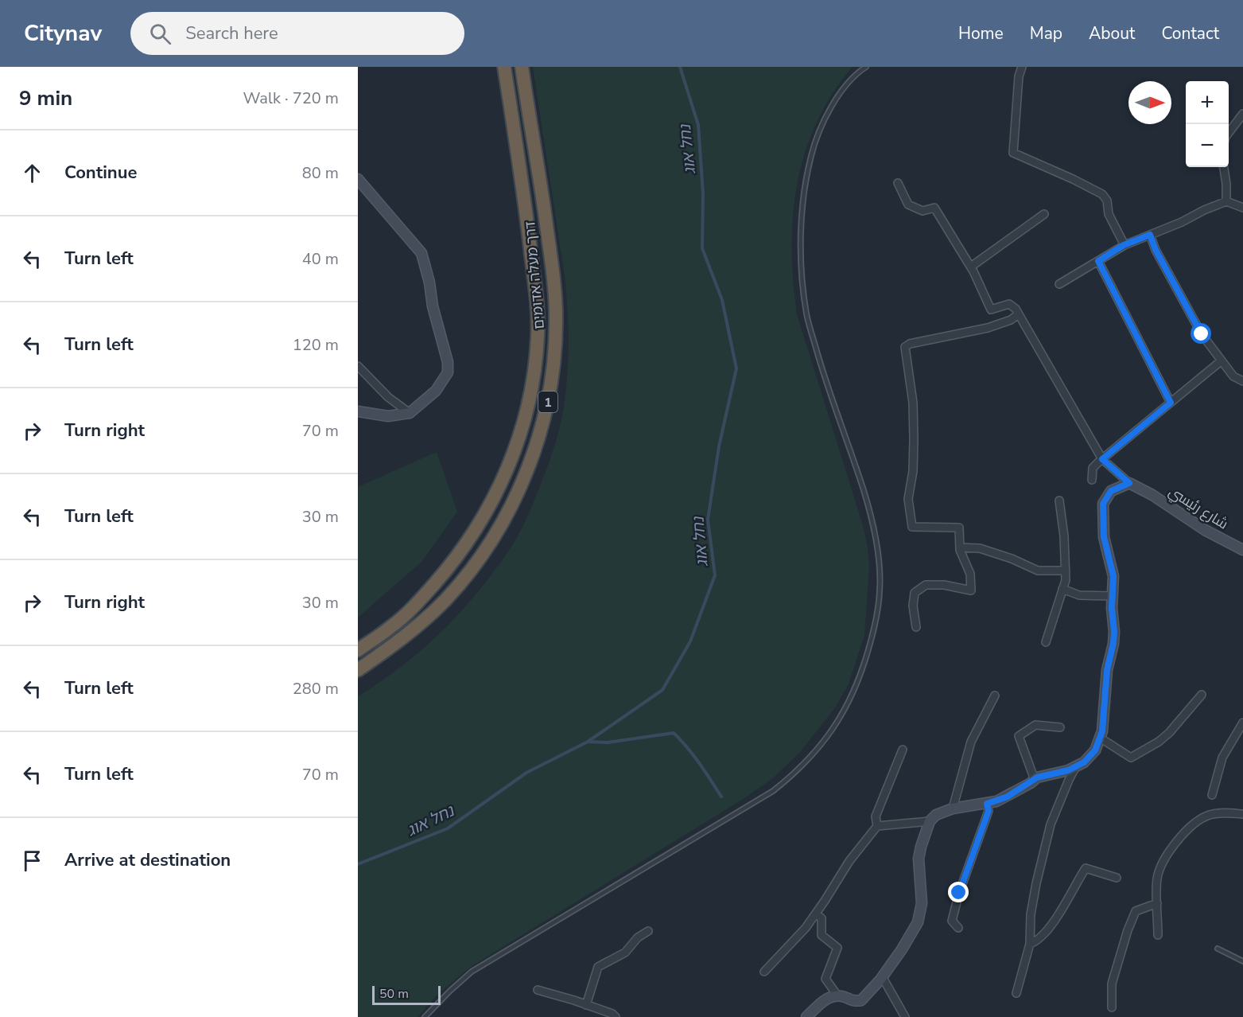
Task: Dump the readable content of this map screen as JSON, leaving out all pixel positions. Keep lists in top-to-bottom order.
{
  "streets": {
    "highway": ["דרך מעלה אדומים", "1"],
    "street": ["شارع رئيسي"]
  },
  "water": ["נחל אוג"],
  "scale_bar": "50 m",
  "north": "right",
  "page": {
    "header": "Citynav",
    "search": "Search here",
    "nav": [
      "Home",
      "Map",
      "About",
      "Contact"
    ],
    "heading": ["9 min", "Walk · 720 m"],
    "map_buttons": ["+", "−"],
    "list": [
      ["Continue", "80 m"],
      ["Turn left", "40 m"],
      ["Turn left", "120 m"],
      ["Turn right", "70 m"],
      ["Turn left", "30 m"],
      ["Turn right", "30 m"],
      ["Turn left", "280 m"],
      ["Turn left", "70 m"],
      "Arrive at destination"
    ],
    "scale": "50 m"
  }
}
